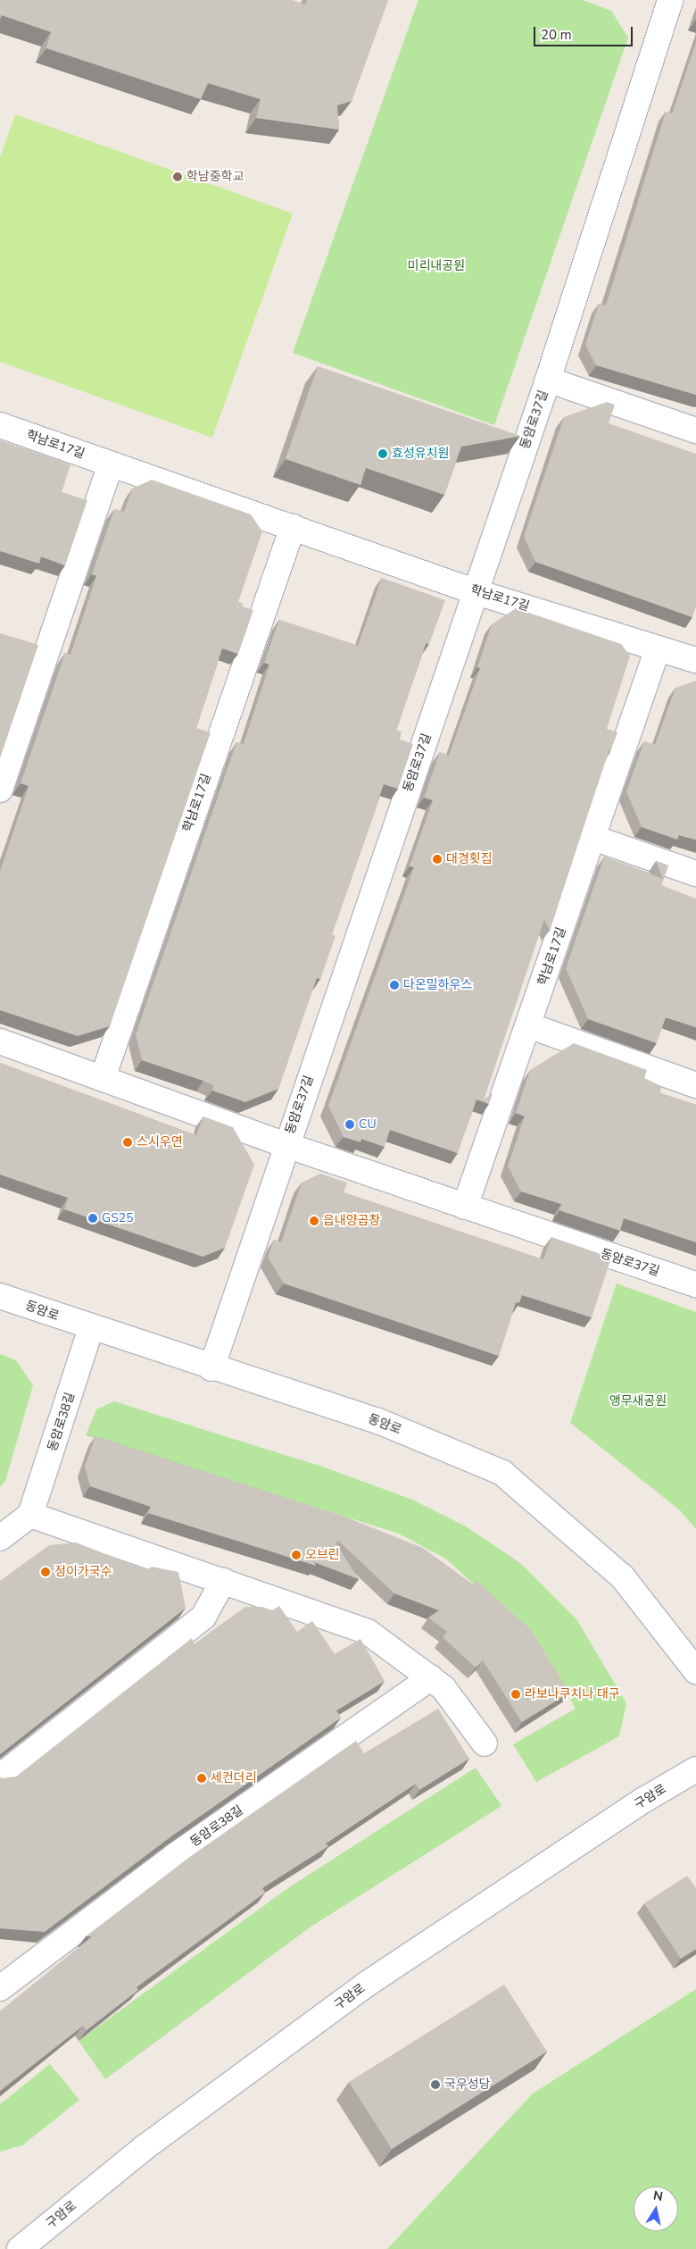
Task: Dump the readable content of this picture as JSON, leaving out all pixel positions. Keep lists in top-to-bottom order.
{
  "streets": {
    "street": [
      "동암로37길",
      "학남로17길",
      "동암로",
      "동암로38길",
      "구암로"
    ]
  },
  "crossings": [
    ["동암로37길", "학남로17길"],
    ["동암로37길", "동암로"],
    ["동암로", "동암로38길"]
  ],
  "parks": ["미리내공원", "앵무새공원"],
  "places": [
    "학남중학교",
    "효성유치원",
    "대경횟집",
    "다온밀하우스",
    "CU",
    "스시우연",
    "GS25",
    "읍내양곱창",
    "오브린",
    "정이가국수",
    "라보나쿠치나 대구",
    "세컨더리",
    "국우성당"
  ],
  "scale_bar": "20 m",
  "north": "top"
}
